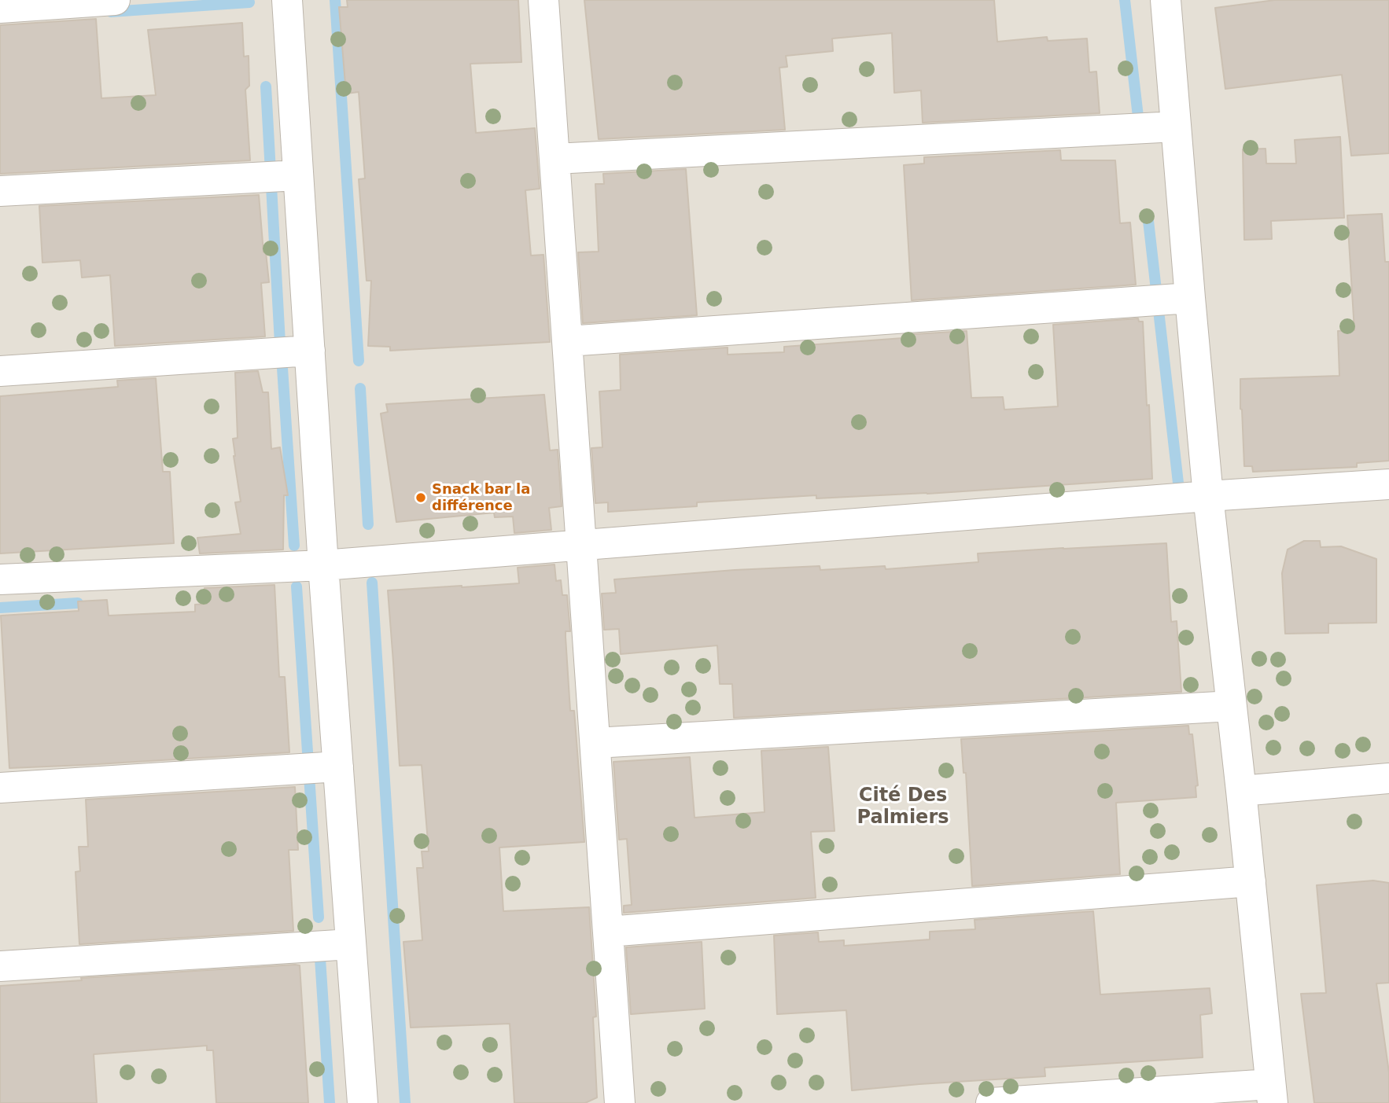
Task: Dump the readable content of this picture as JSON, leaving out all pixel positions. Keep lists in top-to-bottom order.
{
  "districts": ["Cité Des Palmiers"],
  "places": ["Snack bar la différence"]
}
